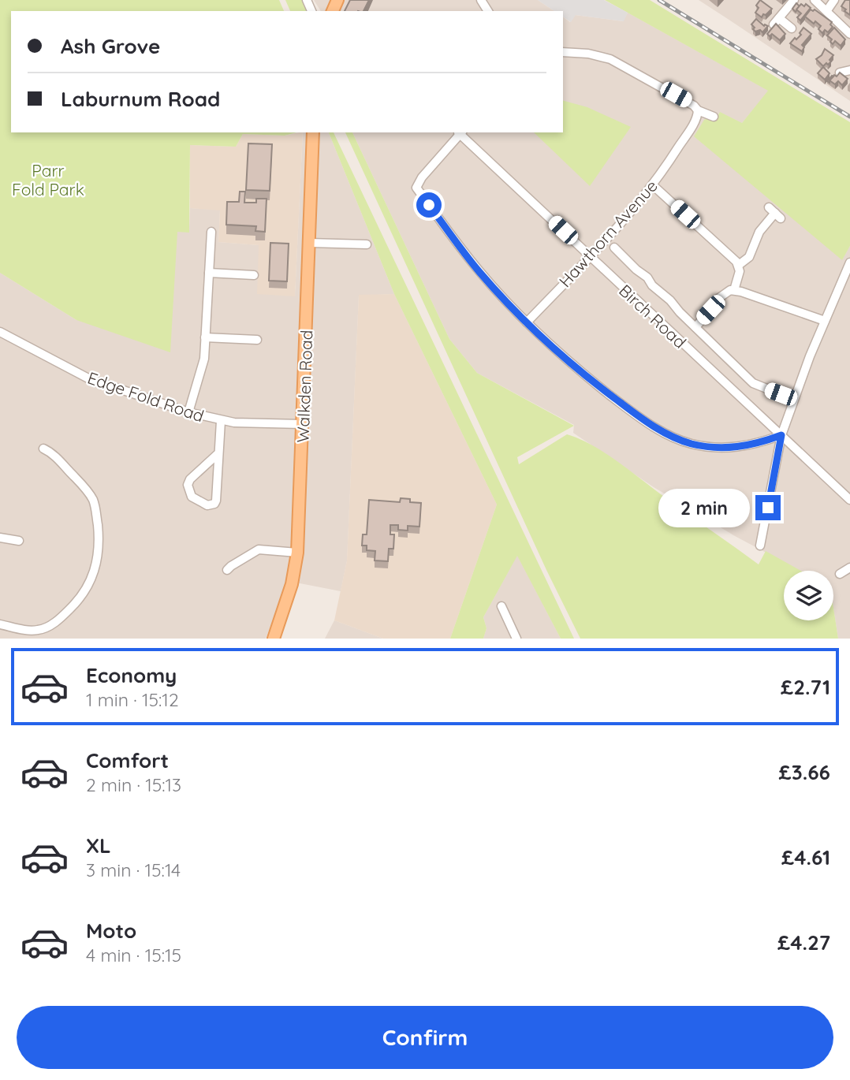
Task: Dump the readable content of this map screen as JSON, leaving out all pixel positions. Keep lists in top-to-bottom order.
{
  "streets": {
    "main road": ["Walkden Road"],
    "street": ["Hawthorn Avenue", "Birch Road", "Edge Fold Road"]
  },
  "crossings": [
    ["Hawthorn Avenue", "Birch Road"],
    ["Walkden Road", "Edge Fold Road"]
  ],
  "parks": ["Parr Fold Park"],
  "page": {
    "banner": ["Ash Grove", "Laburnum Road"],
    "bubble": "2 min",
    "list": [
      {
        "name": "Economy",
        "note": "1 min · 15:12",
        "value": "£2.71"
      },
      {
        "name": "Comfort",
        "note": "2 min · 15:13",
        "value": "£3.66"
      },
      {
        "name": "XL",
        "note": "3 min · 15:14",
        "value": "£4.61"
      },
      {
        "name": "Moto",
        "note": "4 min · 15:15",
        "value": "£4.27"
      }
    ],
    "buttons": "Confirm"
  }
}
